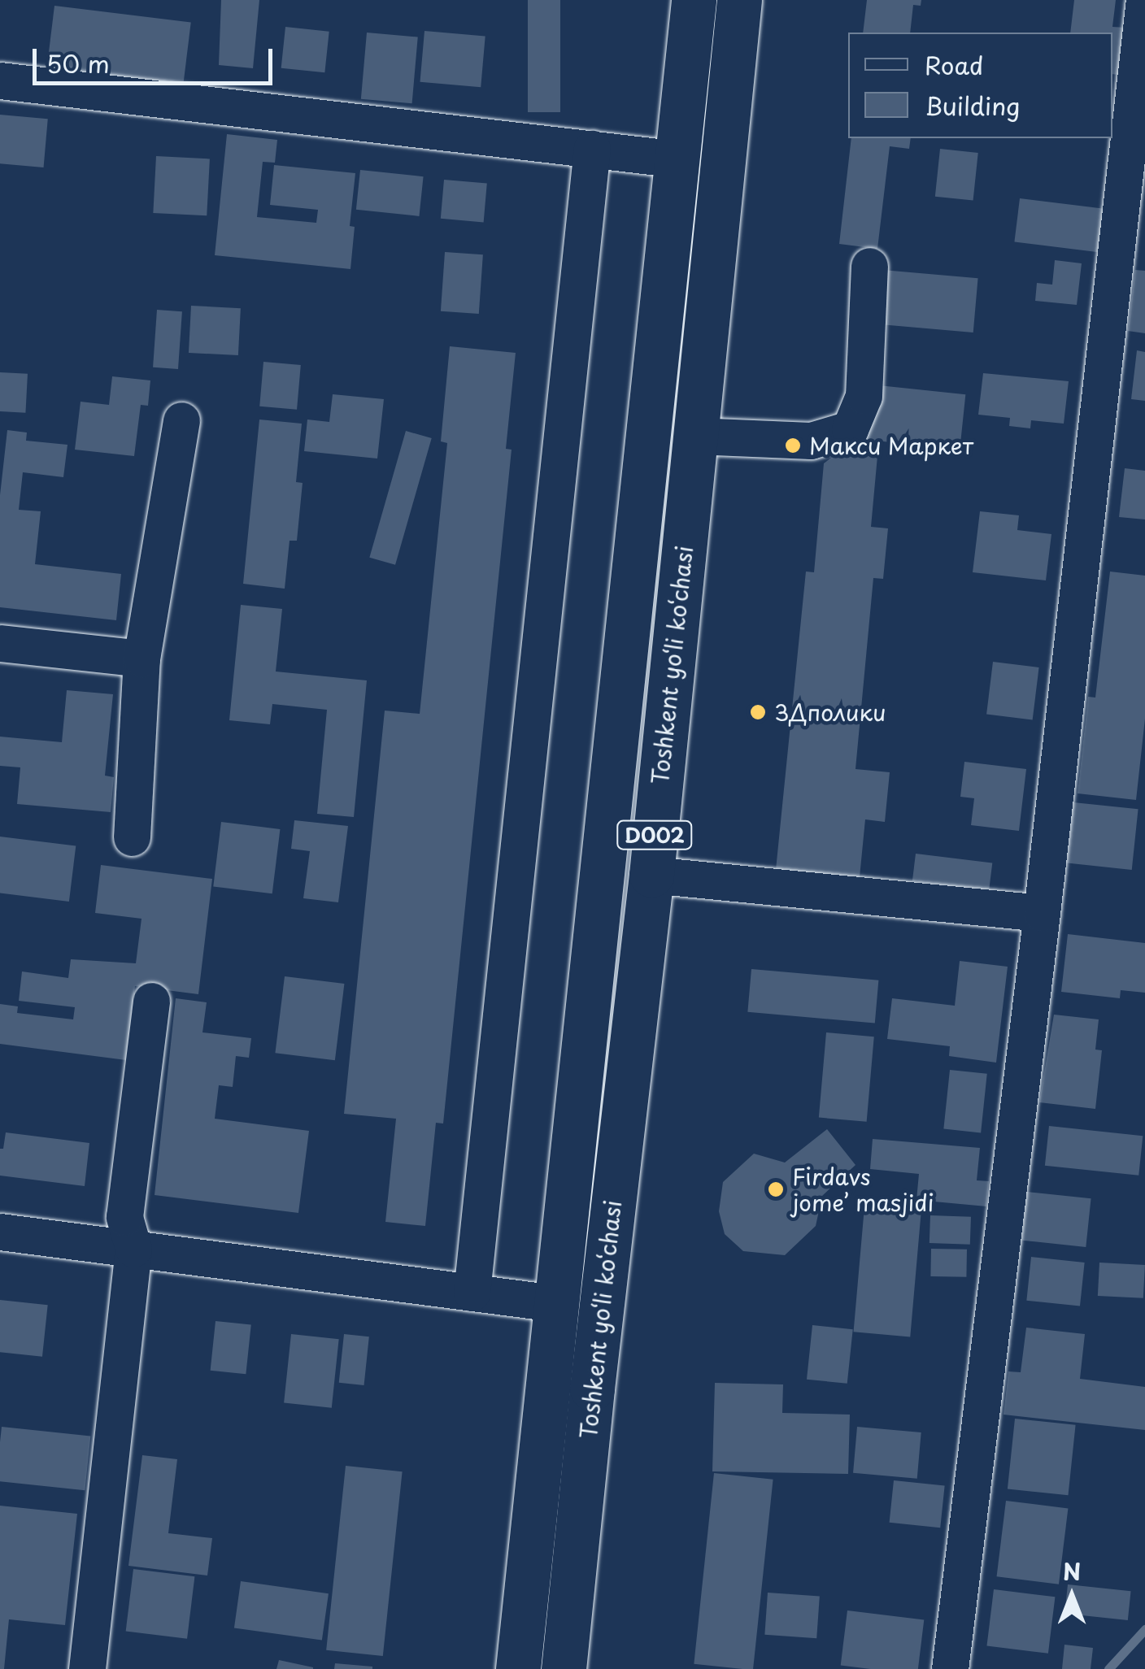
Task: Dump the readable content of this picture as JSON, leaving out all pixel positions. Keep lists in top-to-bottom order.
{
  "streets": {
    "highway": ["Toshkent yo‘li ko‘chasi", "D002"]
  },
  "places": ["Макси Маркет", "3Дполики", "Firdavs jome’ masjidi"],
  "legend": ["Road", "Building"],
  "scale_bar": "50 m",
  "north": "top"
}
